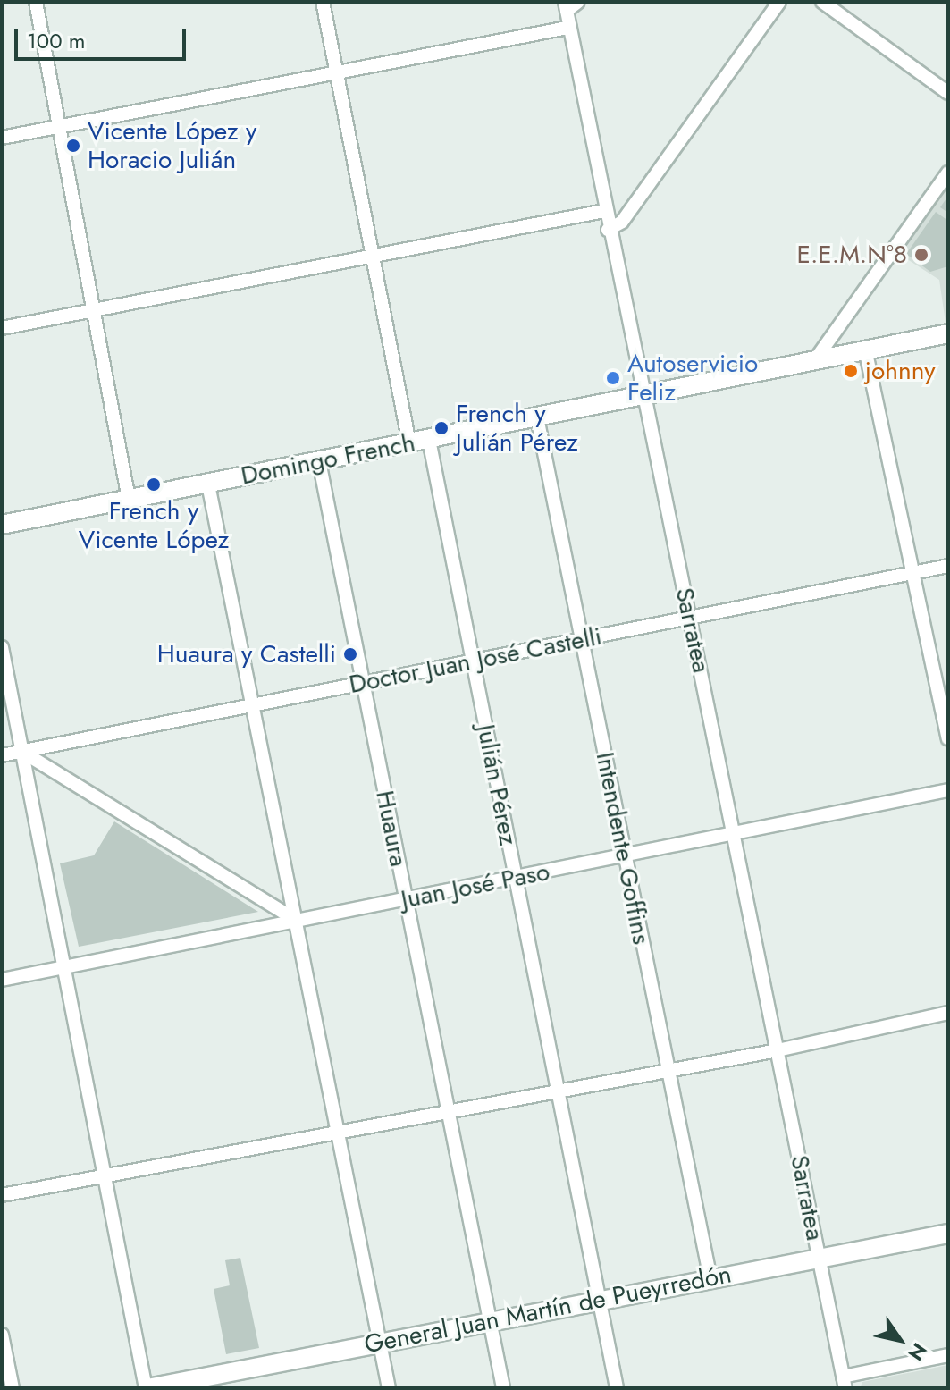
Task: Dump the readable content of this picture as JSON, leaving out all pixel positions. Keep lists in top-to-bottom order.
{
  "streets": {
    "street": [
      "Domingo French",
      "Sarratea",
      "Doctor Juan José Castelli",
      "Julián Pérez",
      "Huaura",
      "Intendente Goffins",
      "Juan José Paso",
      "General Juan Martín de Pueyrredón"
    ]
  },
  "crossings": [
    ["Domingo French", "Sarratea"],
    ["Domingo French", "Julián Pérez"],
    ["Domingo French", "Huaura"],
    ["Domingo French", "Intendente Goffins"],
    ["Sarratea", "Doctor Juan José Castelli"],
    ["Sarratea", "Juan José Paso"],
    ["Sarratea", "General Juan Martín de Pueyrredón"],
    ["Doctor Juan José Castelli", "Julián Pérez"],
    ["Doctor Juan José Castelli", "Huaura"],
    ["Doctor Juan José Castelli", "Intendente Goffins"],
    ["Julián Pérez", "Juan José Paso"],
    ["Julián Pérez", "General Juan Martín de Pueyrredón"],
    ["Huaura", "Juan José Paso"],
    ["Huaura", "General Juan Martín de Pueyrredón"],
    ["Intendente Goffins", "Juan José Paso"],
    ["Intendente Goffins", "General Juan Martín de Pueyrredón"]
  ],
  "places": [
    "Vicente López y Horacio Julián",
    "E.E.M.N°8",
    "johnny",
    "Autoservicio Feliz",
    "French y Julián Pérez",
    "French y Vicente López",
    "Huaura y Castelli"
  ],
  "scale_bar": "100 m",
  "north": "bottom right"
}
